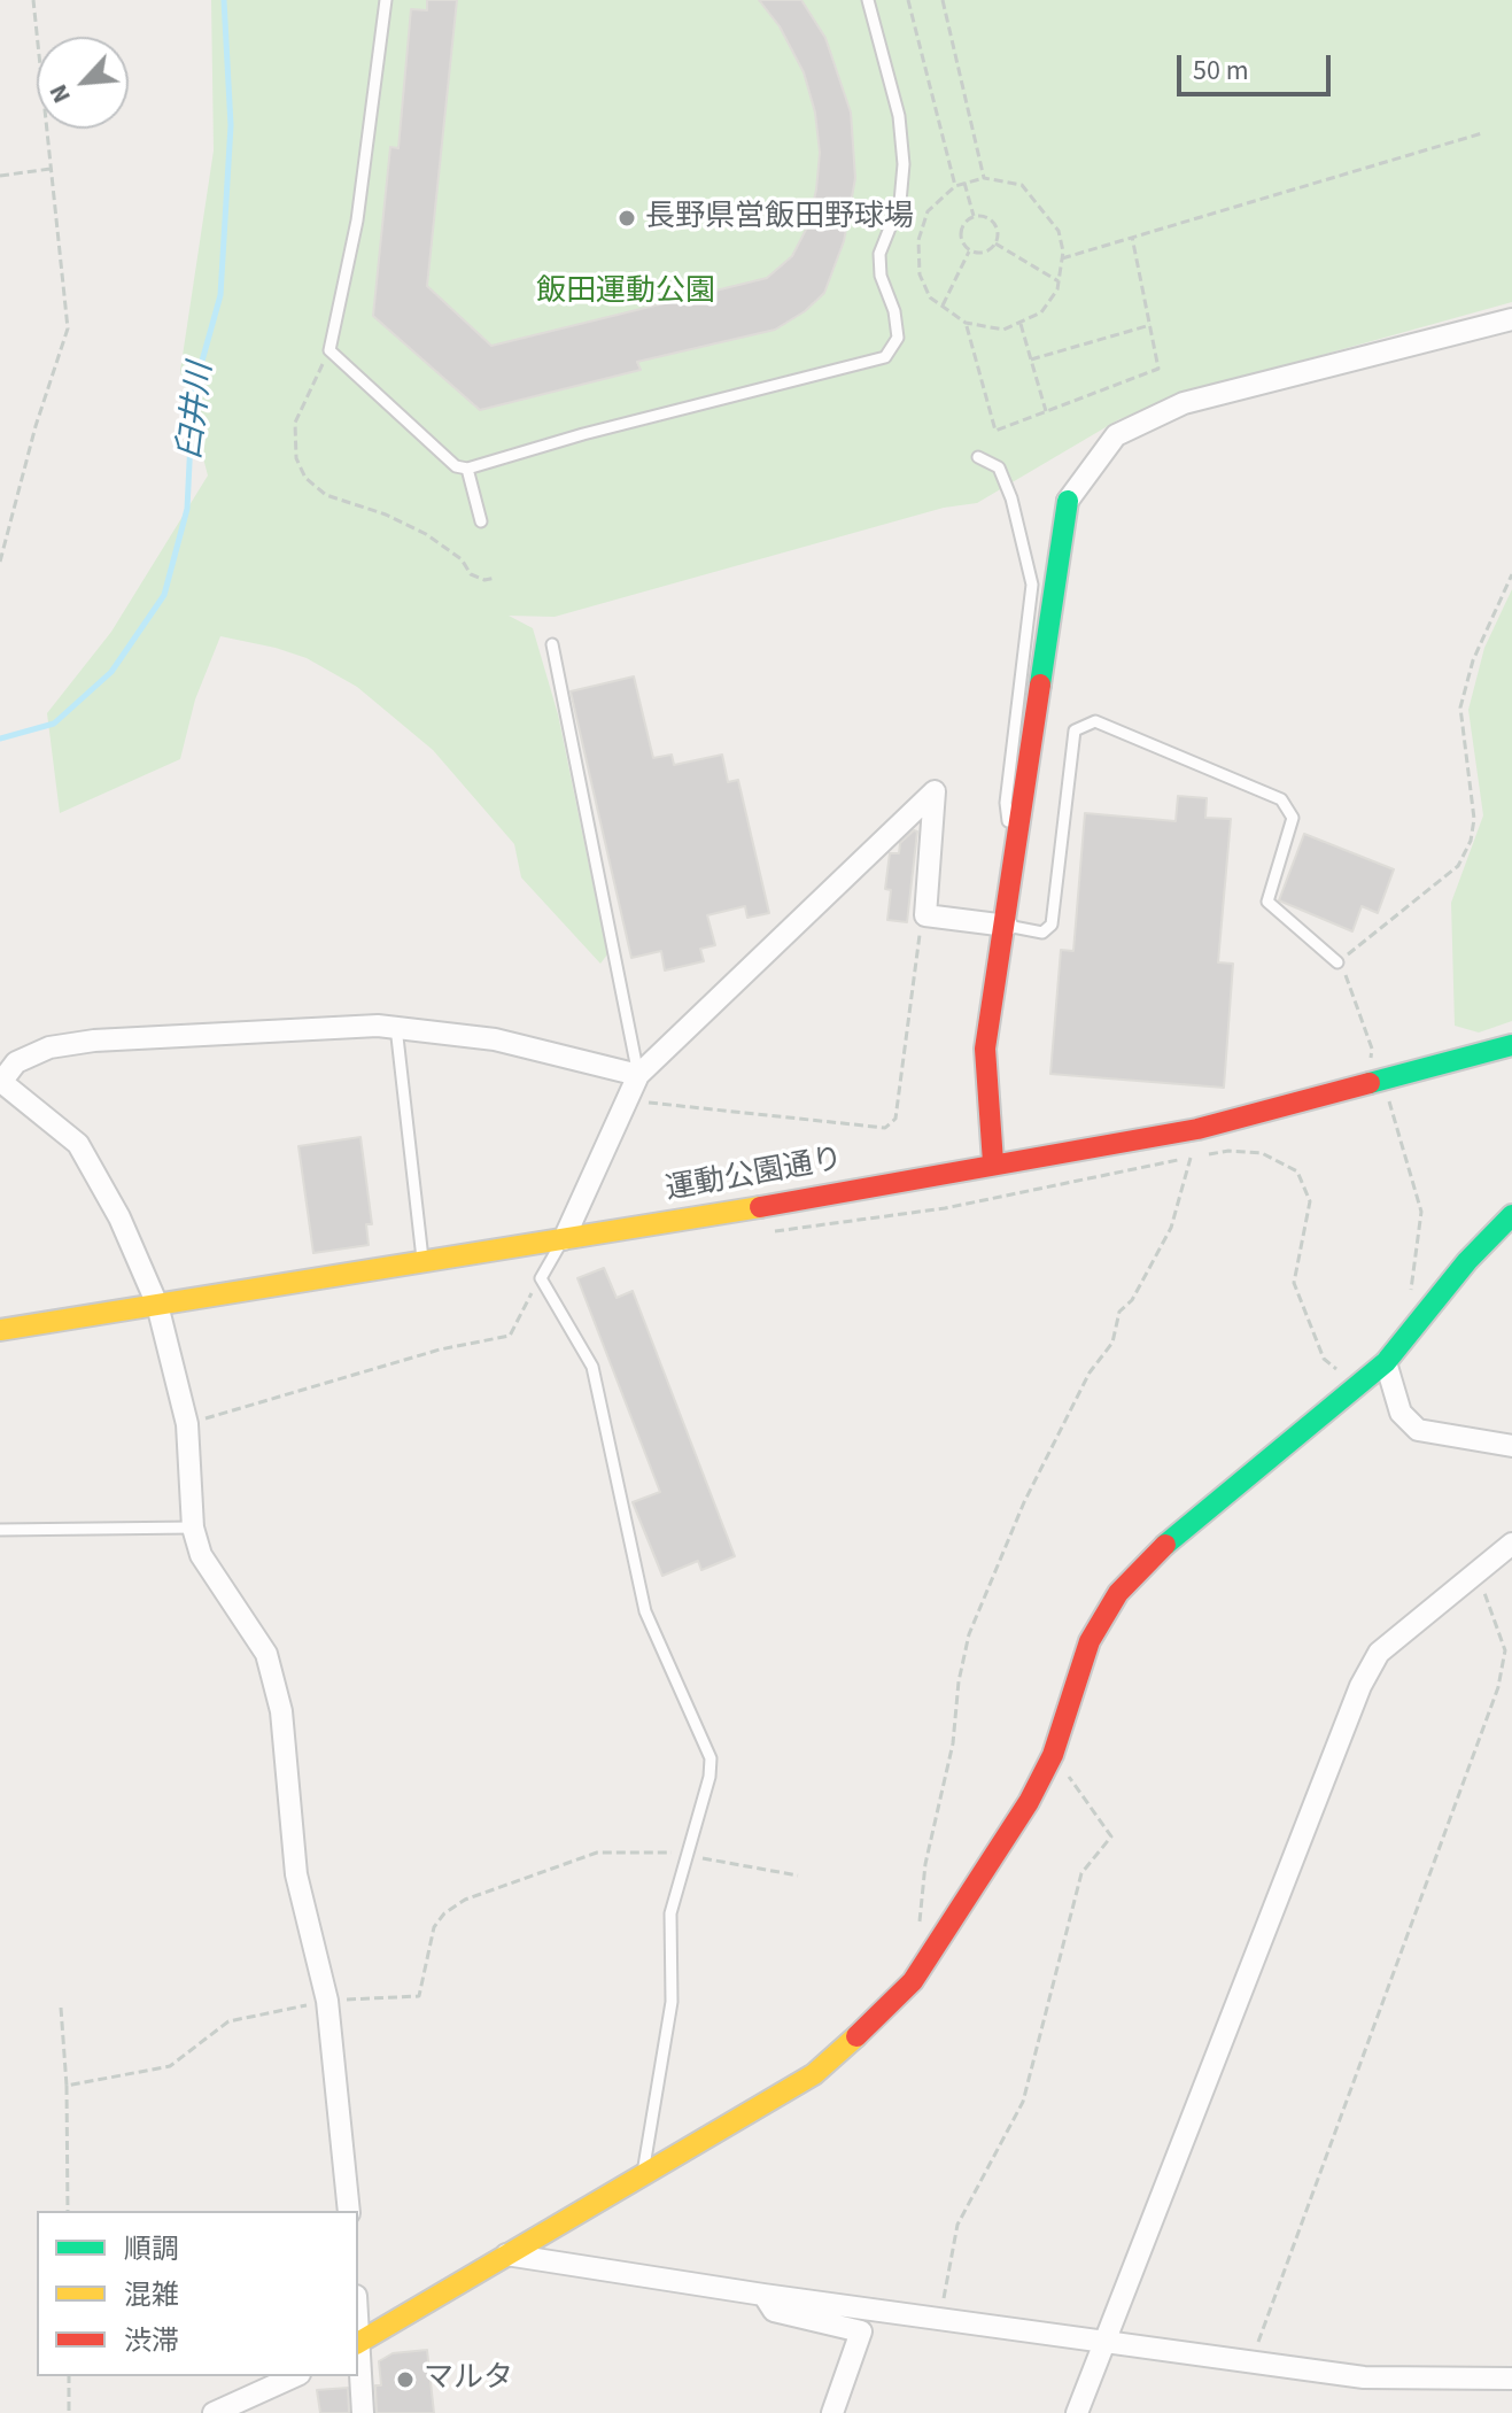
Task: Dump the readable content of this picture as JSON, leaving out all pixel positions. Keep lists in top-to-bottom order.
{
  "streets": {
    "street": ["運動公園通り"]
  },
  "water": ["臼井川"],
  "parks": ["飯田運動公園"],
  "places": ["長野県営飯田野球場", "マルタ"],
  "legend": ["順調", "混雑", "渋滞"],
  "scale_bar": "50 m",
  "north": "bottom left"
}
